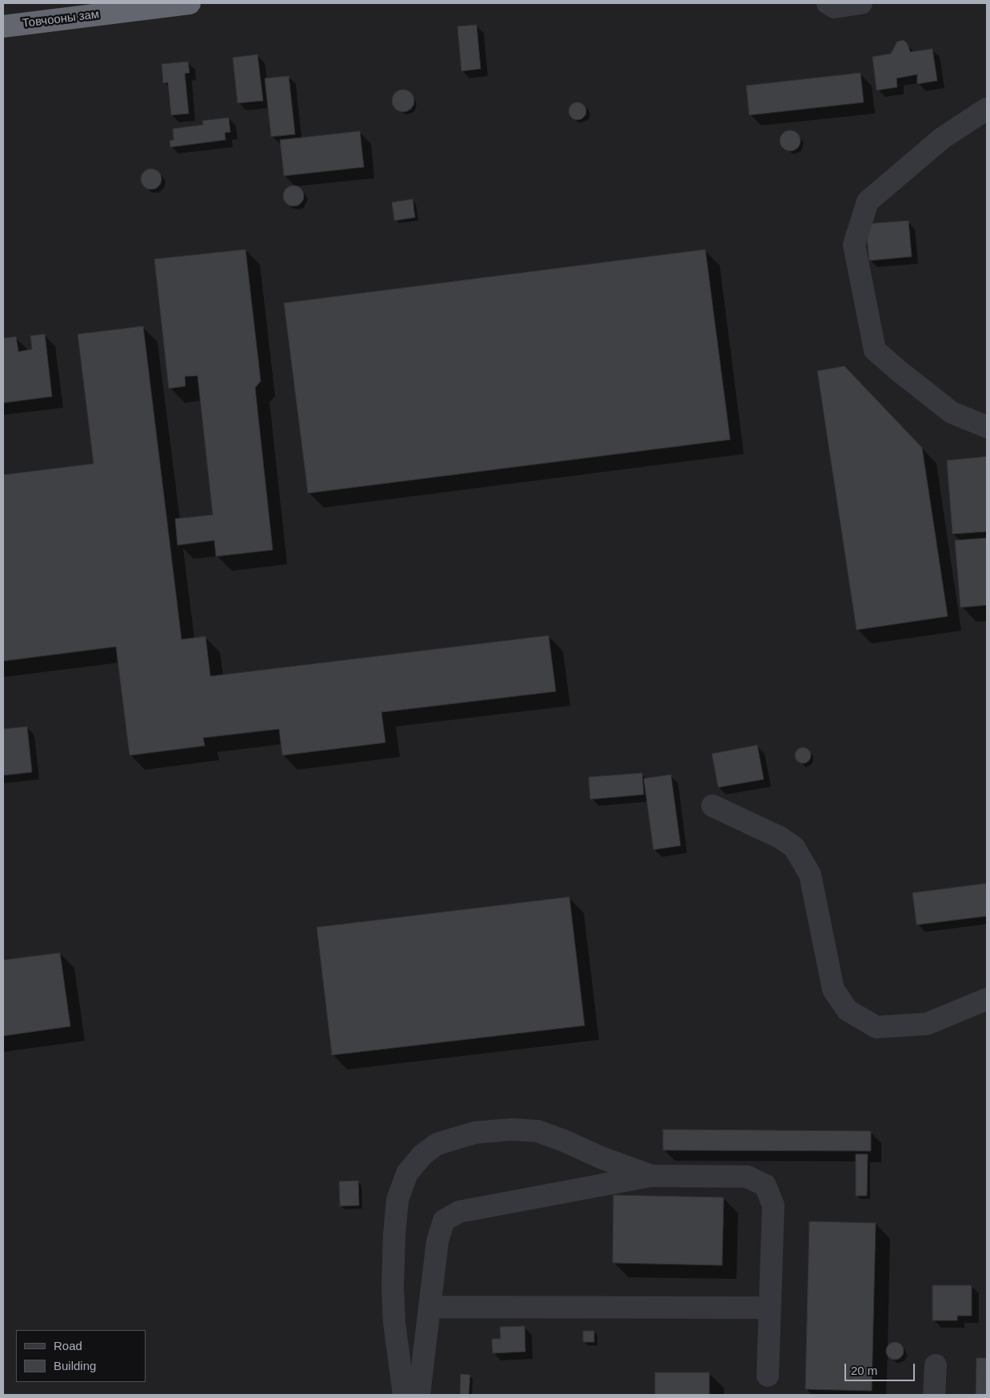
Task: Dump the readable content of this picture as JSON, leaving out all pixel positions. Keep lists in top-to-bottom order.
{
  "streets": {
    "highway": ["Товчооны зам"]
  },
  "legend": ["Road", "Building"],
  "scale_bar": "20 m"
}
